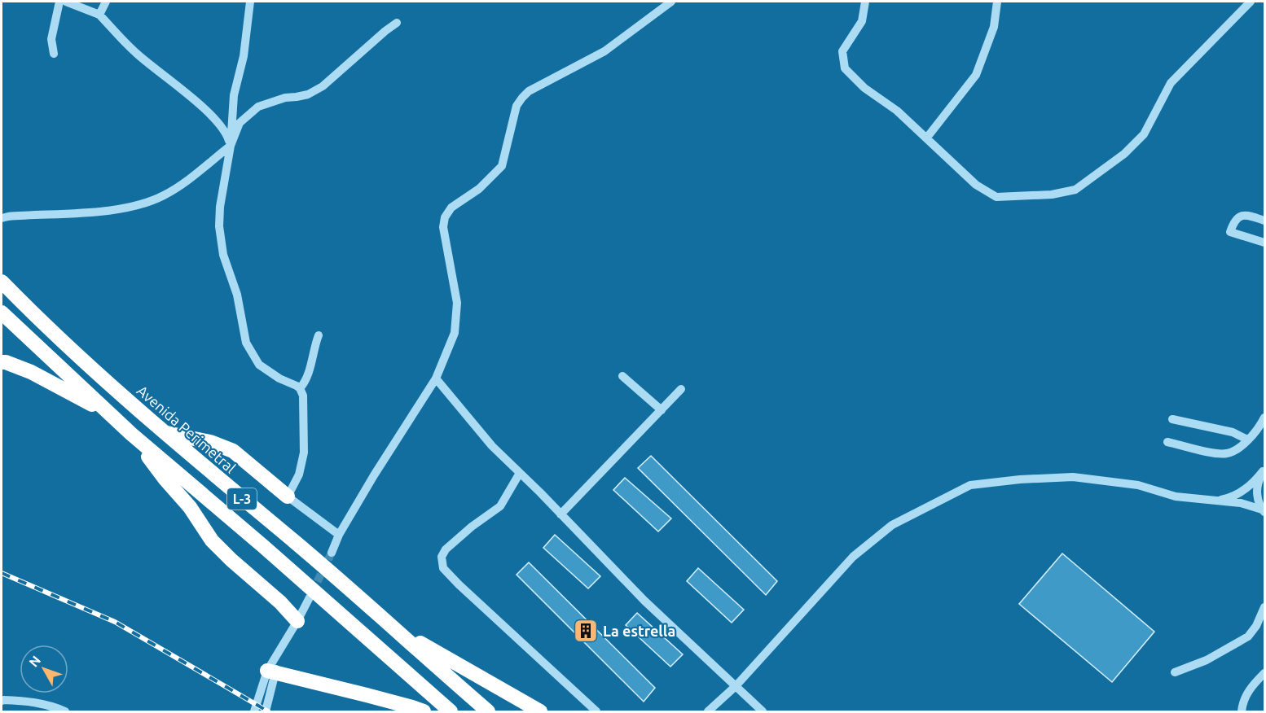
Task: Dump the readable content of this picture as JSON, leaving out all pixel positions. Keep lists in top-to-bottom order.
{
  "streets": {
    "highway": ["Avenida Perimetral", "L-3"]
  },
  "places": {
    "building": ["La estrella"]
  },
  "north": "top left"
}
